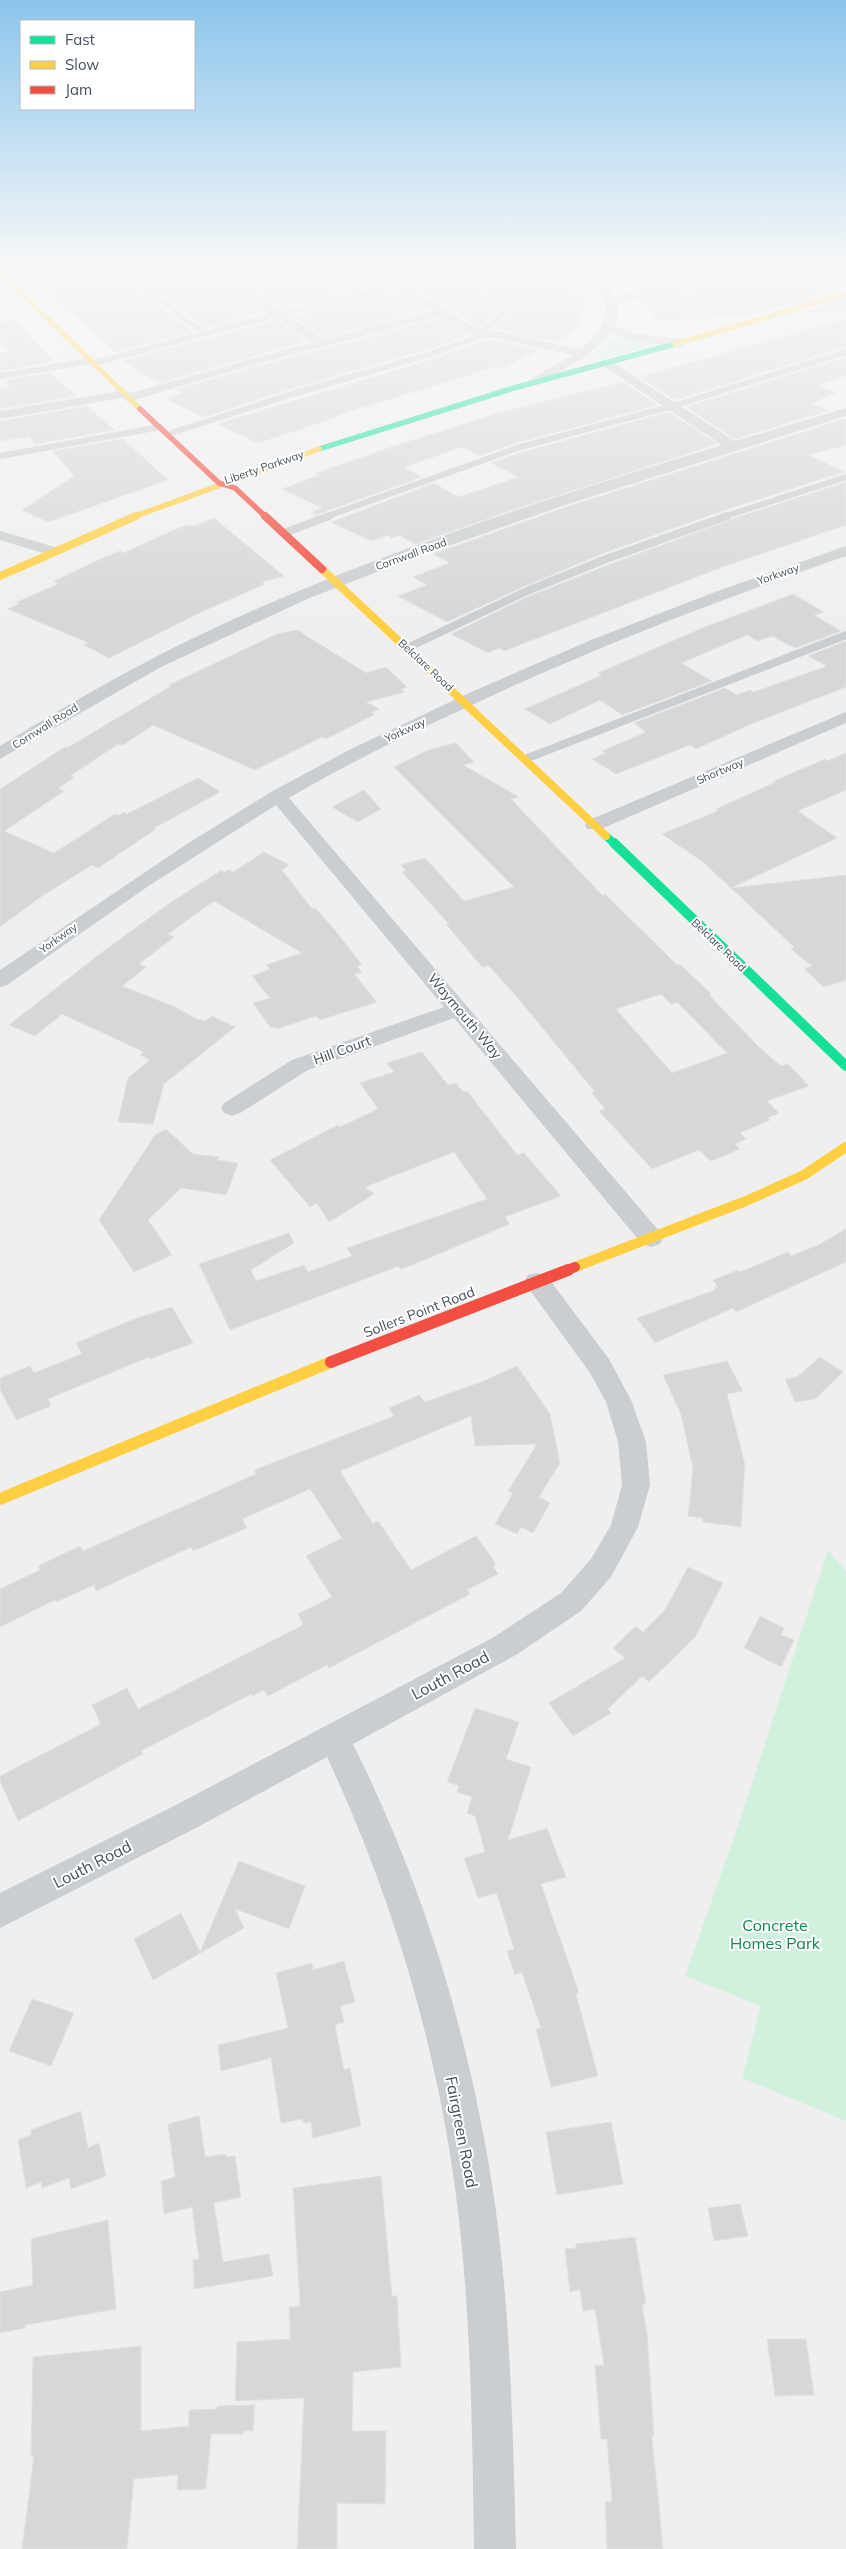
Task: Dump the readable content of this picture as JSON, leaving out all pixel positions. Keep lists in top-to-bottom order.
{
  "streets": {
    "street": [
      "Liberty Parkway",
      "Cornwall Road",
      "Yorkway",
      "Belclare Road",
      "Shortway",
      "Waymouth Way",
      "Hill Court",
      "Sollers Point Road",
      "Louth Road",
      "Fairgreen Road"
    ]
  },
  "crossings": [
    ["Liberty Parkway", "Belclare Road"],
    ["Cornwall Road", "Belclare Road"],
    ["Yorkway", "Belclare Road"],
    ["Yorkway", "Waymouth Way"],
    ["Belclare Road", "Shortway"],
    ["Waymouth Way", "Hill Court"],
    ["Waymouth Way", "Sollers Point Road"],
    ["Sollers Point Road", "Louth Road"],
    ["Louth Road", "Fairgreen Road"]
  ],
  "parks": ["Concrete Homes Park"],
  "legend": ["Fast", "Slow", "Jam"]
}
